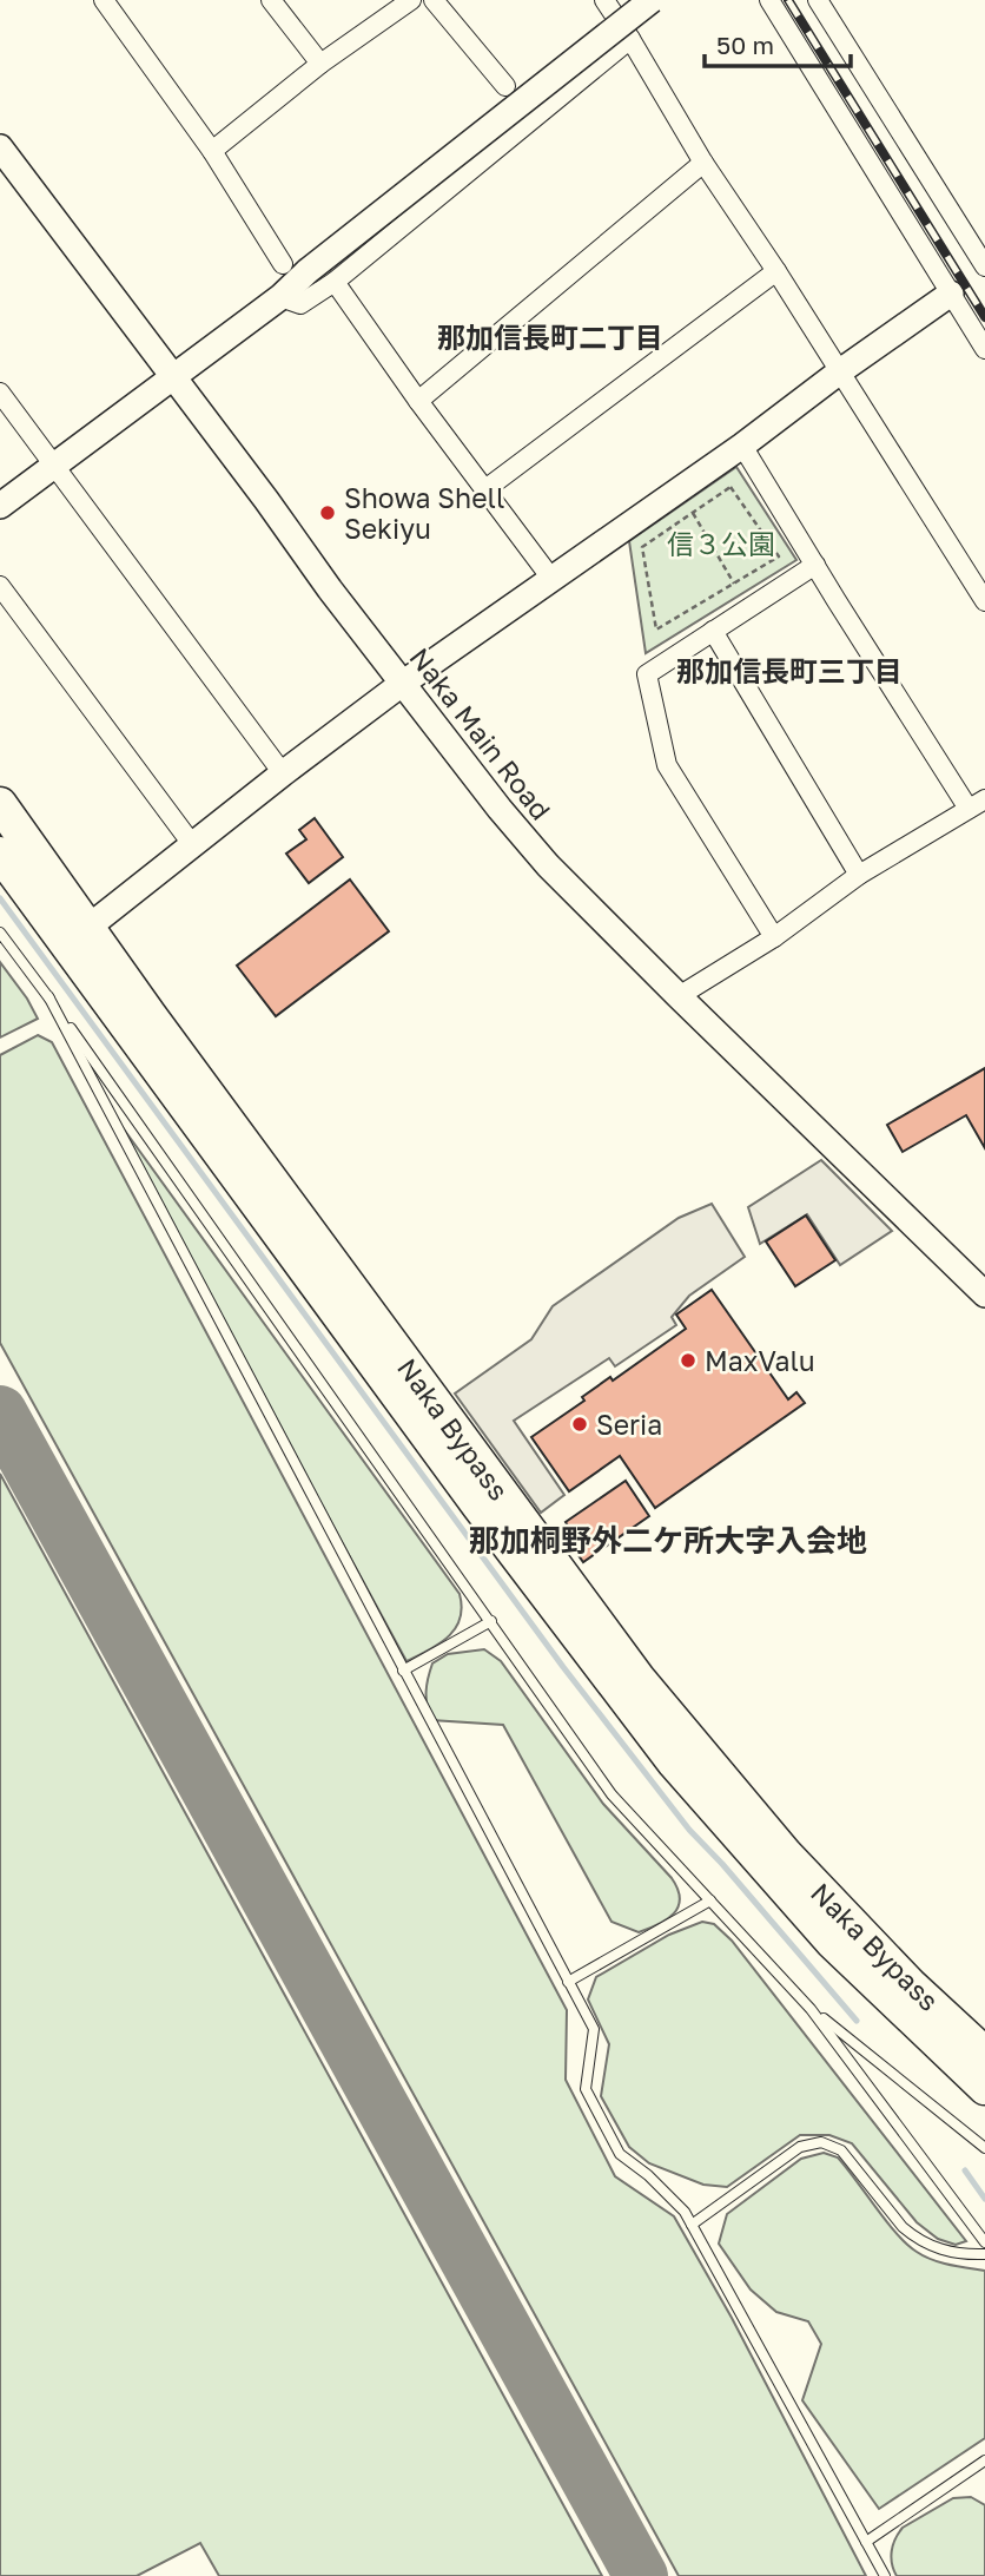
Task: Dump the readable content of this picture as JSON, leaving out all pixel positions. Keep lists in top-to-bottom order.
{
  "streets": {
    "highway": ["Naka Bypass"],
    "street": ["Naka Main Road"]
  },
  "districts": ["那加信長町二丁目", "那加信長町三丁目", "那加桐野外二ケ所大字入会地"],
  "parks": ["信３公園"],
  "places": ["Showa Shell Sekiyu", "MaxValu", "Seria"],
  "scale_bar": "50 m"
}
